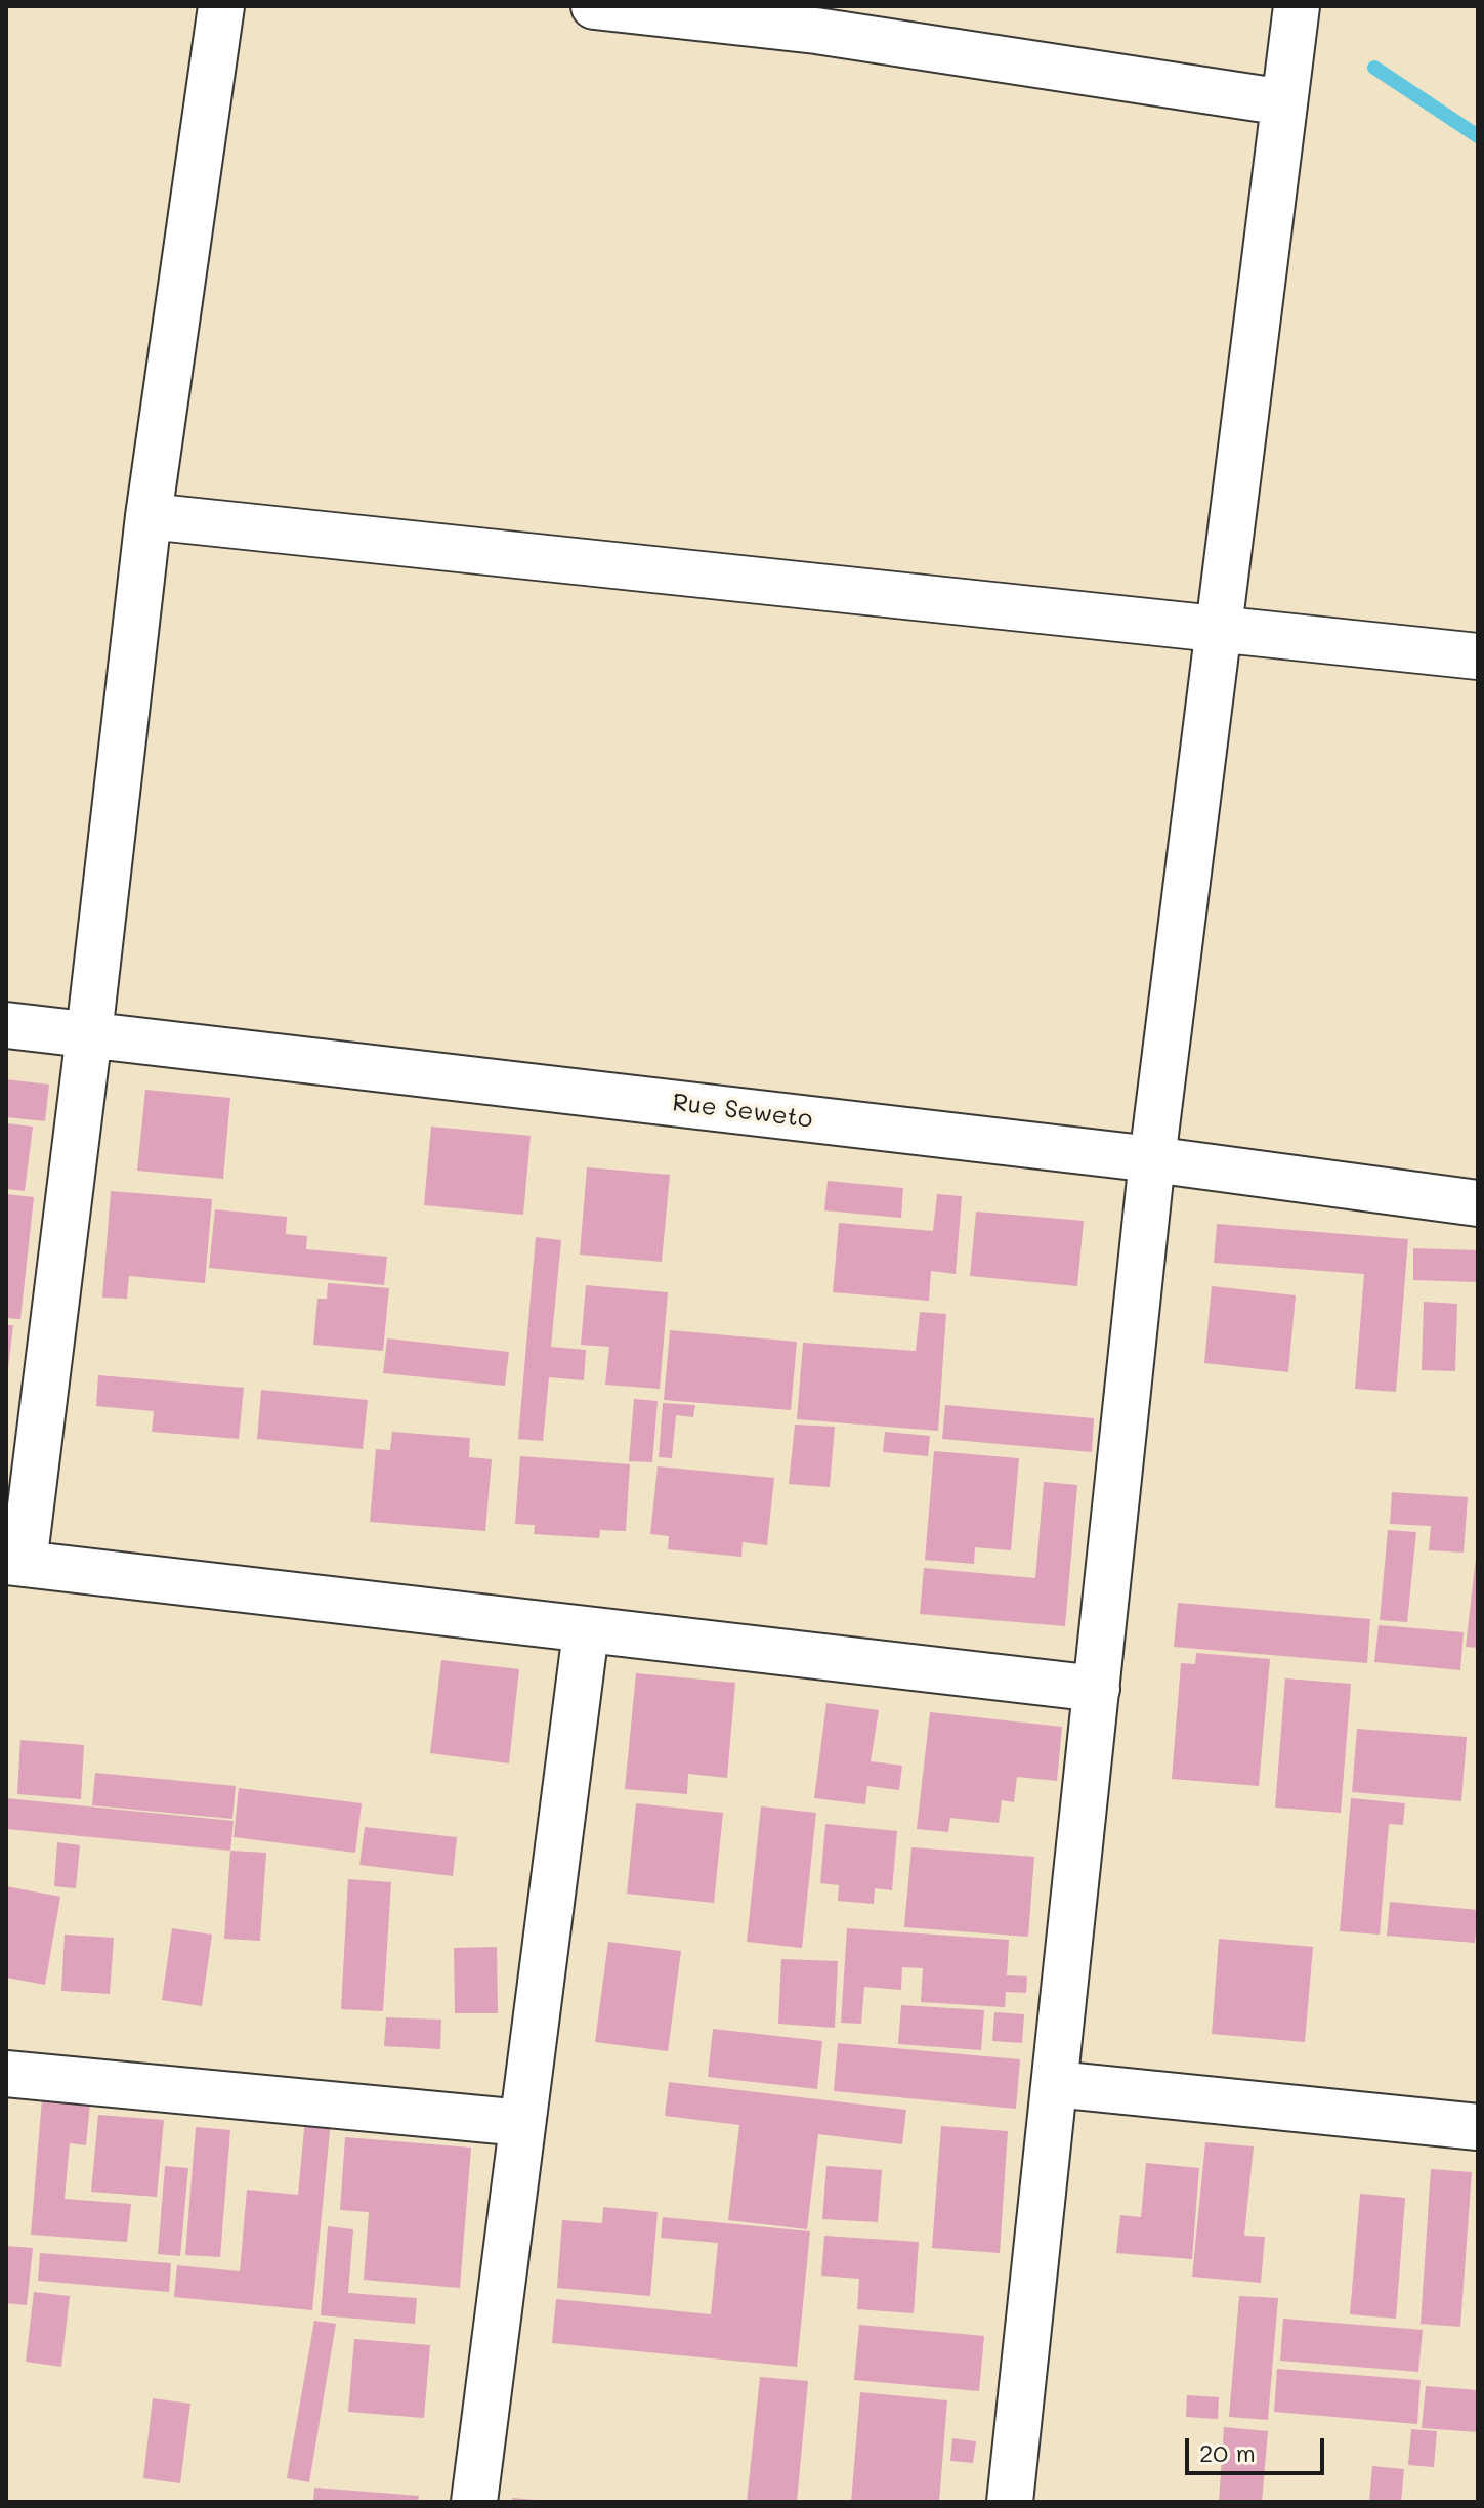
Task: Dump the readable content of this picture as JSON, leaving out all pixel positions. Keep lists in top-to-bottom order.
{
  "streets": {
    "street": ["Rue Seweto"]
  },
  "scale_bar": "20 m"
}
